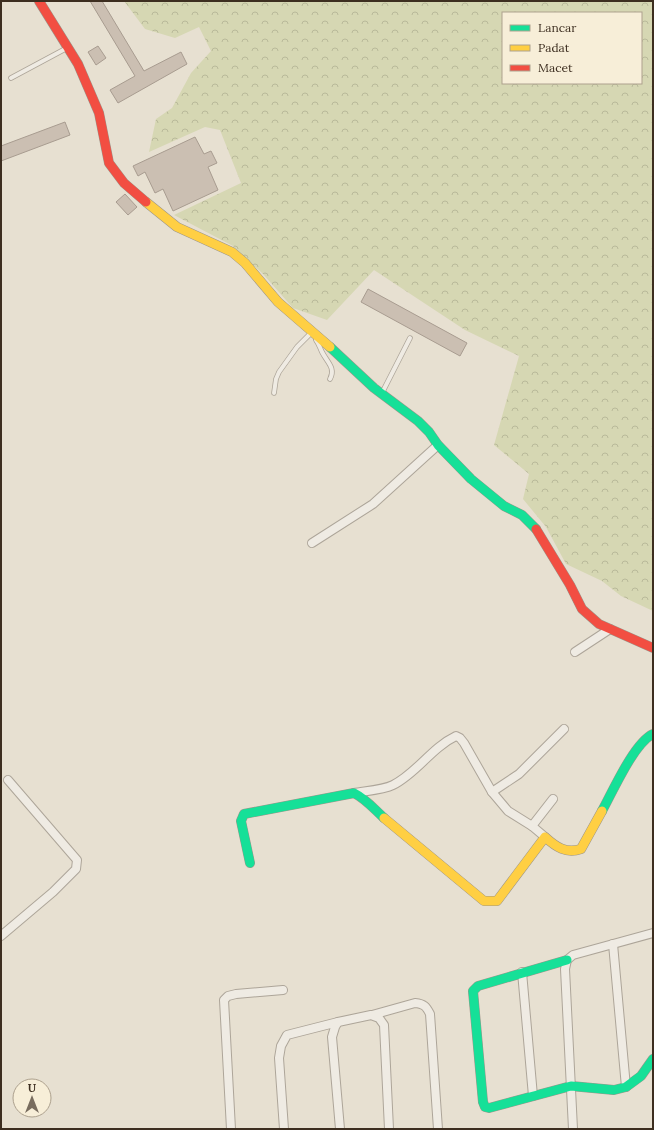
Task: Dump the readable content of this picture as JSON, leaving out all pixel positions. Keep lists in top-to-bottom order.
{
  "legend": ["Lancar", "Padat", "Macet"],
  "north": "top"
}
